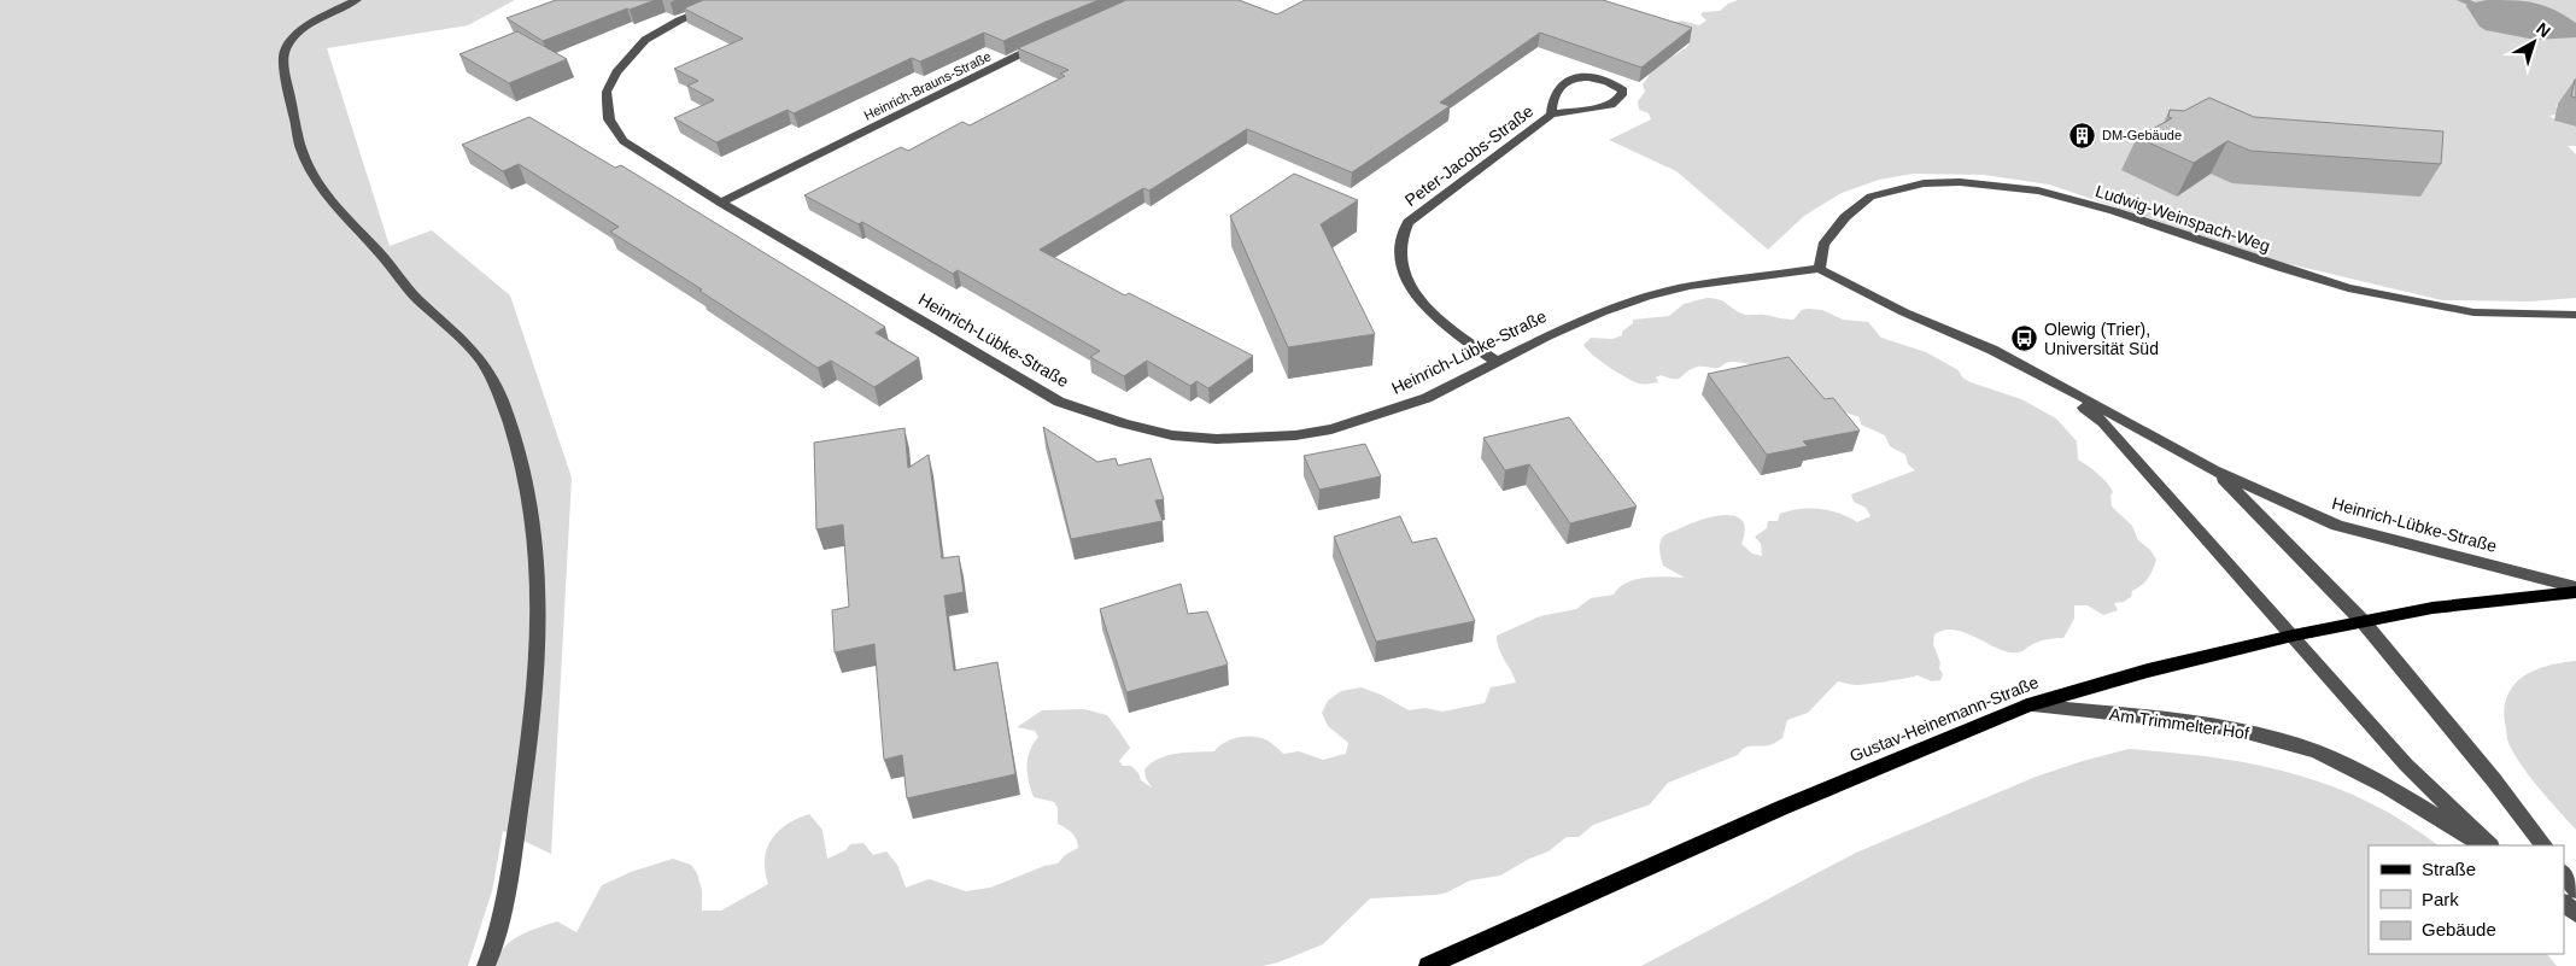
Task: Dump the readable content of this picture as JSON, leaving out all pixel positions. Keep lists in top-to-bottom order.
{
  "streets": {
    "main road": ["Gustav-Heinemann-Straße"],
    "street": [
      "Heinrich-Brauns-Straße",
      "Peter-Jacobs-Straße",
      "Ludwig-Weinspach-Weg",
      "Heinrich-Lübke-Straße",
      "Am Trimmelter Hof"
    ]
  },
  "crossings": [
    ["Heinrich-Brauns-Straße", "Heinrich-Lübke-Straße"],
    ["Peter-Jacobs-Straße", "Heinrich-Lübke-Straße"],
    ["Ludwig-Weinspach-Weg", "Heinrich-Lübke-Straße"],
    ["Heinrich-Lübke-Straße", "Gustav-Heinemann-Straße"],
    ["Gustav-Heinemann-Straße", "Am Trimmelter Hof"]
  ],
  "places": {
    "building": ["DM-Gebäude"],
    "bus stop": ["Olewig (Trier), Universität Süd"]
  },
  "legend": ["Straße", "Park", "Gebäude"],
  "north": "top right"
}
